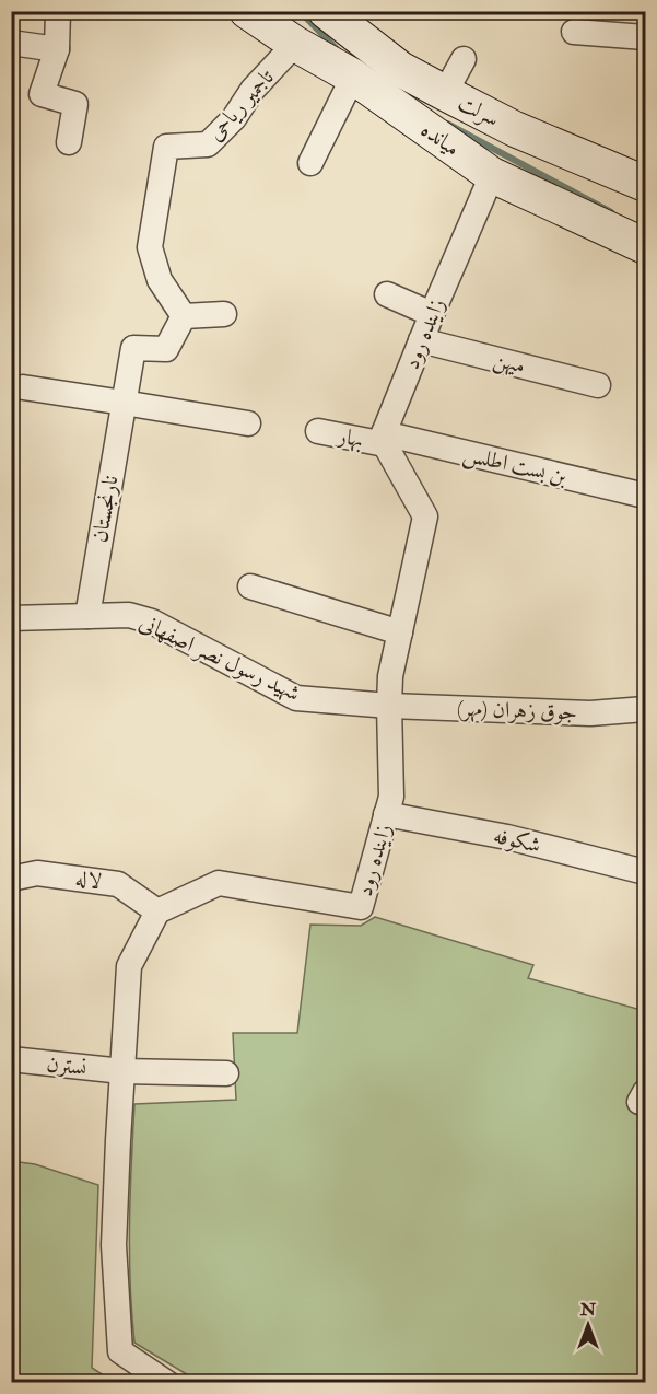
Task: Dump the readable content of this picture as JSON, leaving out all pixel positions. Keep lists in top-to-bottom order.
{
  "streets": {
    "street": [
      "تاجمیر ریاحی",
      "سرلت",
      "میانده",
      "زاینده رود",
      "میهن",
      "بهار",
      "بن بست اطلس",
      "نارنجستان",
      "شهید رسول نصر اصفهانی",
      "جوق زهران (مهر)",
      "شکوفه",
      "لاله",
      "نسترن"
    ]
  },
  "crossings": [
    ["تاجمیر ریاحی", "میانده"],
    ["سرلت", "میانده"],
    ["سرلت", "زاینده رود"],
    ["میانده", "زاینده رود"],
    ["زاینده رود", "میهن"],
    ["زاینده رود", "بهار"],
    ["زاینده رود", "بن بست اطلس"],
    ["زاینده رود", "شهید رسول نصر اصفهانی"],
    ["زاینده رود", "جوق زهران (مهر)"],
    ["زاینده رود", "شکوفه"],
    ["زاینده رود", "لاله"],
    ["بهار", "بن بست اطلس"],
    ["نارنجستان", "شهید رسول نصر اصفهانی"],
    ["شهید رسول نصر اصفهانی", "جوق زهران (مهر)"]
  ],
  "north": "top"
}
